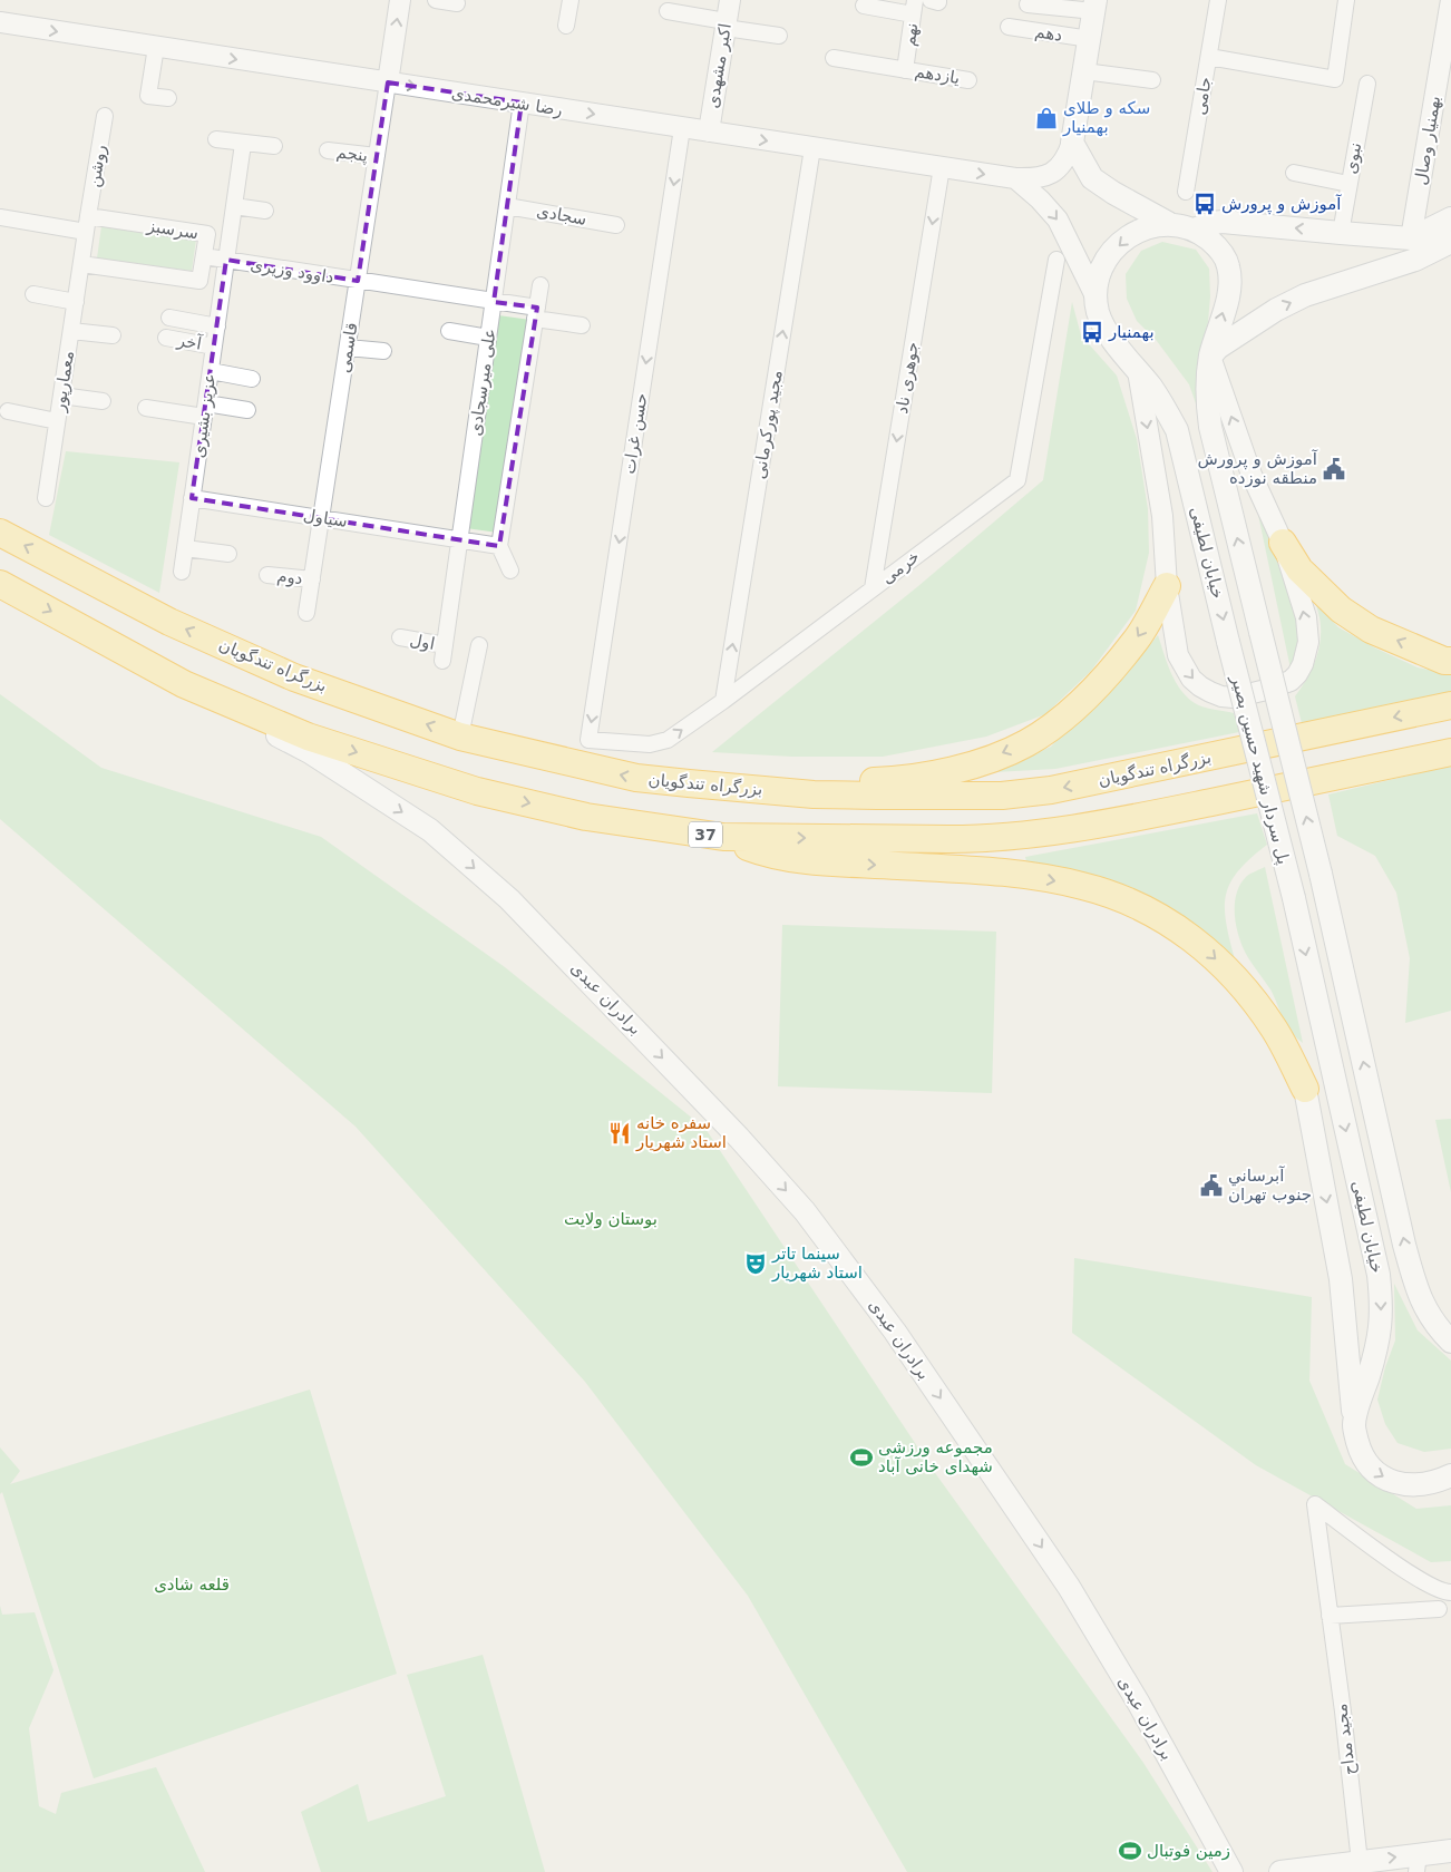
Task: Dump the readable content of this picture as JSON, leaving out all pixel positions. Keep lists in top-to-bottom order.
{
  "streets": {
    "highway": ["بزرگراه تندگویان", "37"],
    "main road": ["خیابان لطیفی", "پل سردار شهید حسین بصیر", "برادران عبدی"],
    "street": [
      "دهم",
      "نهم",
      "اکبر مشهدی",
      "یازدهم",
      "جامی",
      "رضا شیرمحمدی",
      "بهمنیار وصال",
      "پنجم",
      "نبوی",
      "روشن",
      "سجادی",
      "سرسبز",
      "داوود وزیری",
      "آخر",
      "قاسمی",
      "جوهری ناد",
      "معمارپور",
      "علی میرسجادی",
      "عزیز بشیری",
      "مجید پورکرمانی",
      "حسن غرات",
      "سیاول",
      "خرمی",
      "دوم",
      "اول",
      "مجید مداح"
    ]
  },
  "crossings": [
    ["نهم", "یازدهم"],
    ["اکبر مشهدی", "رضا شیرمحمدی"],
    ["رضا شیرمحمدی", "قاسمی"],
    ["رضا شیرمحمدی", "جوهری ناد"],
    ["رضا شیرمحمدی", "علی میرسجادی"],
    ["رضا شیرمحمدی", "مجید پورکرمانی"],
    ["رضا شیرمحمدی", "حسن غرات"],
    ["پنجم", "قاسمی"],
    ["روشن", "سرسبز"],
    ["سجادی", "علی میرسجادی"],
    ["سرسبز", "داوود وزیری"],
    ["سرسبز", "معمارپور"],
    ["داوود وزیری", "قاسمی"],
    ["داوود وزیری", "عزیز بشیری"],
    ["آخر", "عزیز بشیری"],
    ["قاسمی", "سیاول"],
    ["قاسمی", "دوم"],
    ["جوهری ناد", "خرمی"],
    ["علی میرسجادی", "سیاول"],
    ["علی میرسجادی", "اول"],
    ["عزیز بشیری", "سیاول"],
    ["مجید پورکرمانی", "خرمی"],
    ["حسن غرات", "خرمی"],
    ["خیابان لطیفی", "پل سردار شهید حسین بصیر"],
    ["37", "برادران عبدی"]
  ],
  "one_way": [
    "رضا شیرمحمدی",
    "جوهری ناد",
    "مجید پورکرمانی",
    "برادران عبدی"
  ],
  "parks": ["بوستان ولایت", "قلعه شادی"],
  "places": {
    "shop": ["سکه و طلای بهمنیار"],
    "bus stop": ["آموزش و پرورش", "بهمنیار"],
    "public building": ["آموزش و پرورش منطقه نوزده", "آبرساني جنوب تهران"],
    "restaurant": ["سفره خانه استاد شهریار"],
    "theatre": ["سینما تاتر استاد شهریار"],
    "sports": ["مجموعه ورزشی شهدای خانی آباد", "زمین فوتبال"]
  }
}
